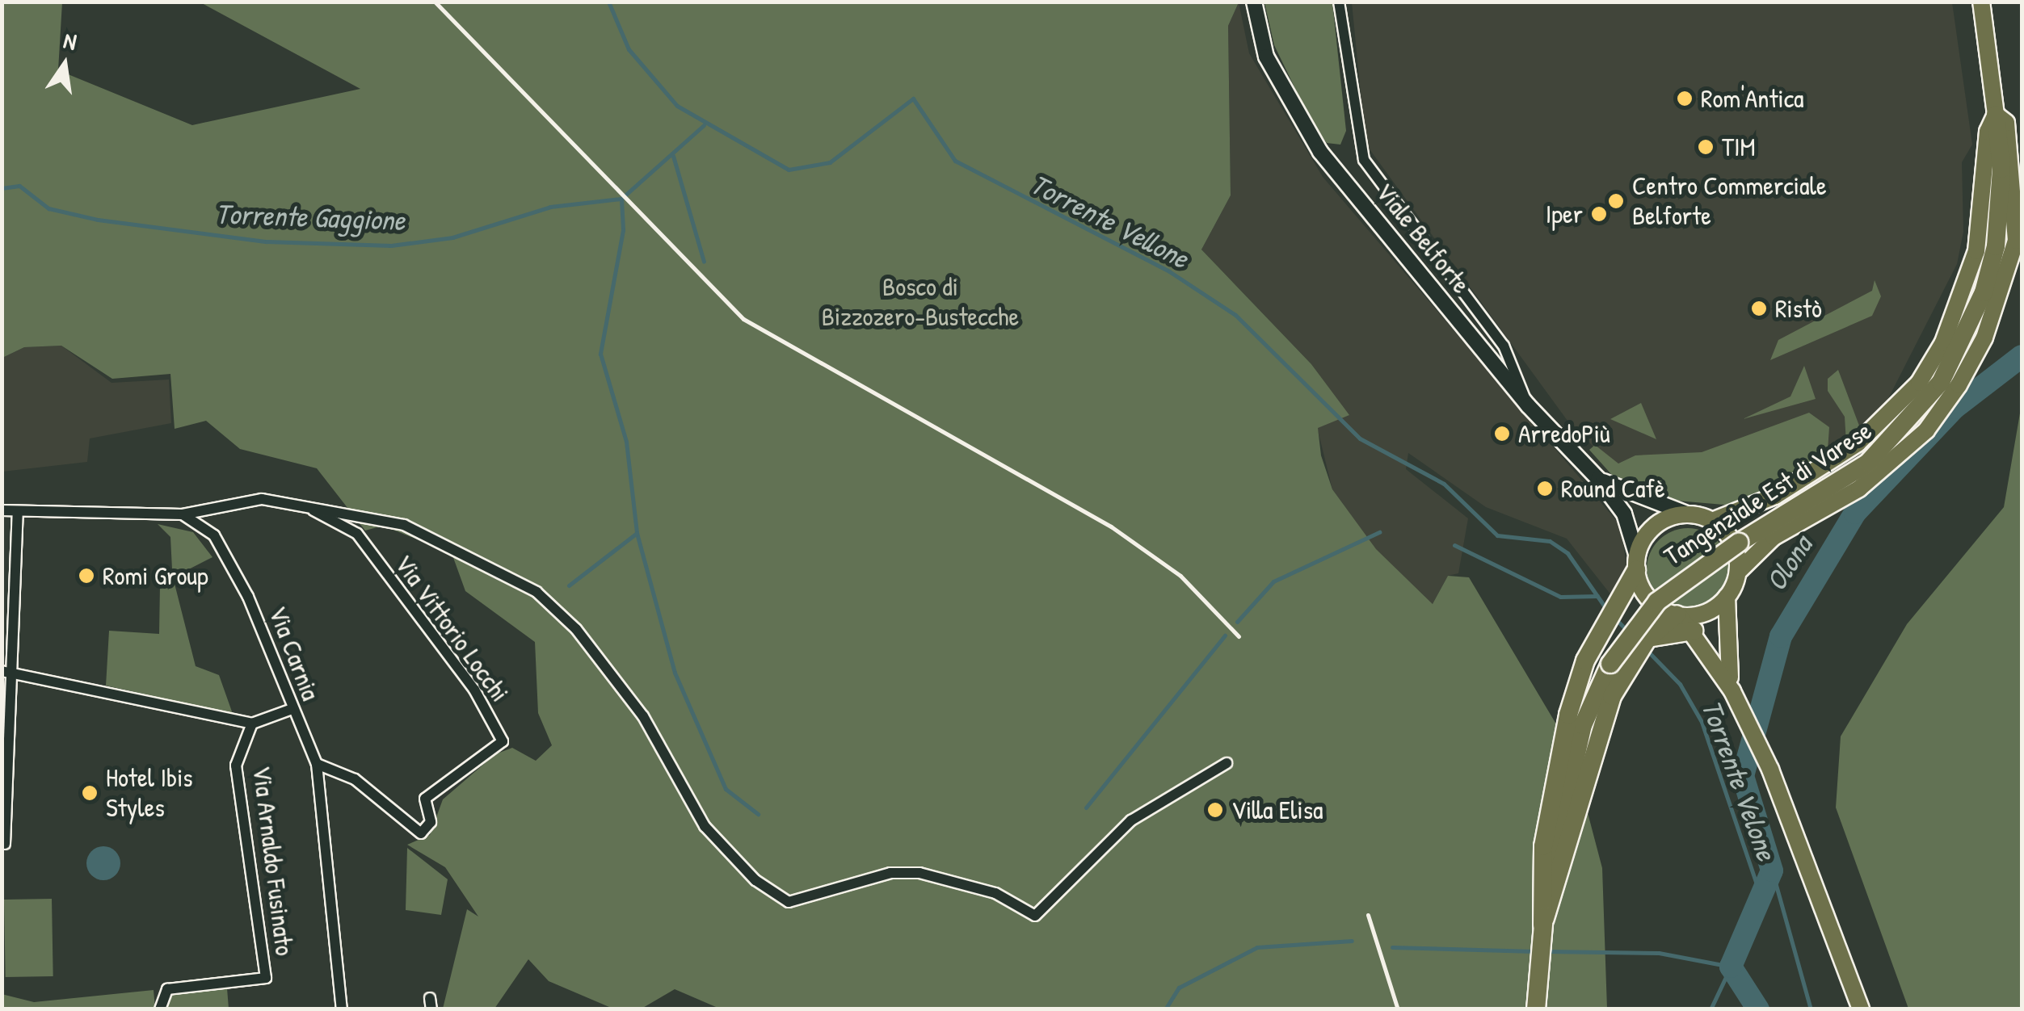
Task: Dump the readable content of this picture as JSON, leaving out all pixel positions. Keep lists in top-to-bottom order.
{
  "streets": {
    "highway": ["Tangenziale Est di Varese"],
    "main road": ["Viale Belforte"],
    "street": ["Via Vittorio Locchi", "Via Carnia", "Via Arnaldo Fusinato"]
  },
  "crossings": [
    ["Via Vittorio Locchi", "Via Carnia"]
  ],
  "water": [
    "Torrente Gaggione",
    "Torrente Vellone",
    "Olona",
    "Torrente Velone"
  ],
  "parks": ["Bosco di Bizzozero-Bustecche"],
  "places": [
    "Rom'Antica",
    "TIM",
    "Centro Commerciale Belforte",
    "Iper",
    "Ristò",
    "ArredoPiù",
    "Round Cafè",
    "Romi Group",
    "Hotel Ibis Styles",
    "Villa Elisa"
  ],
  "north": "top"
}
